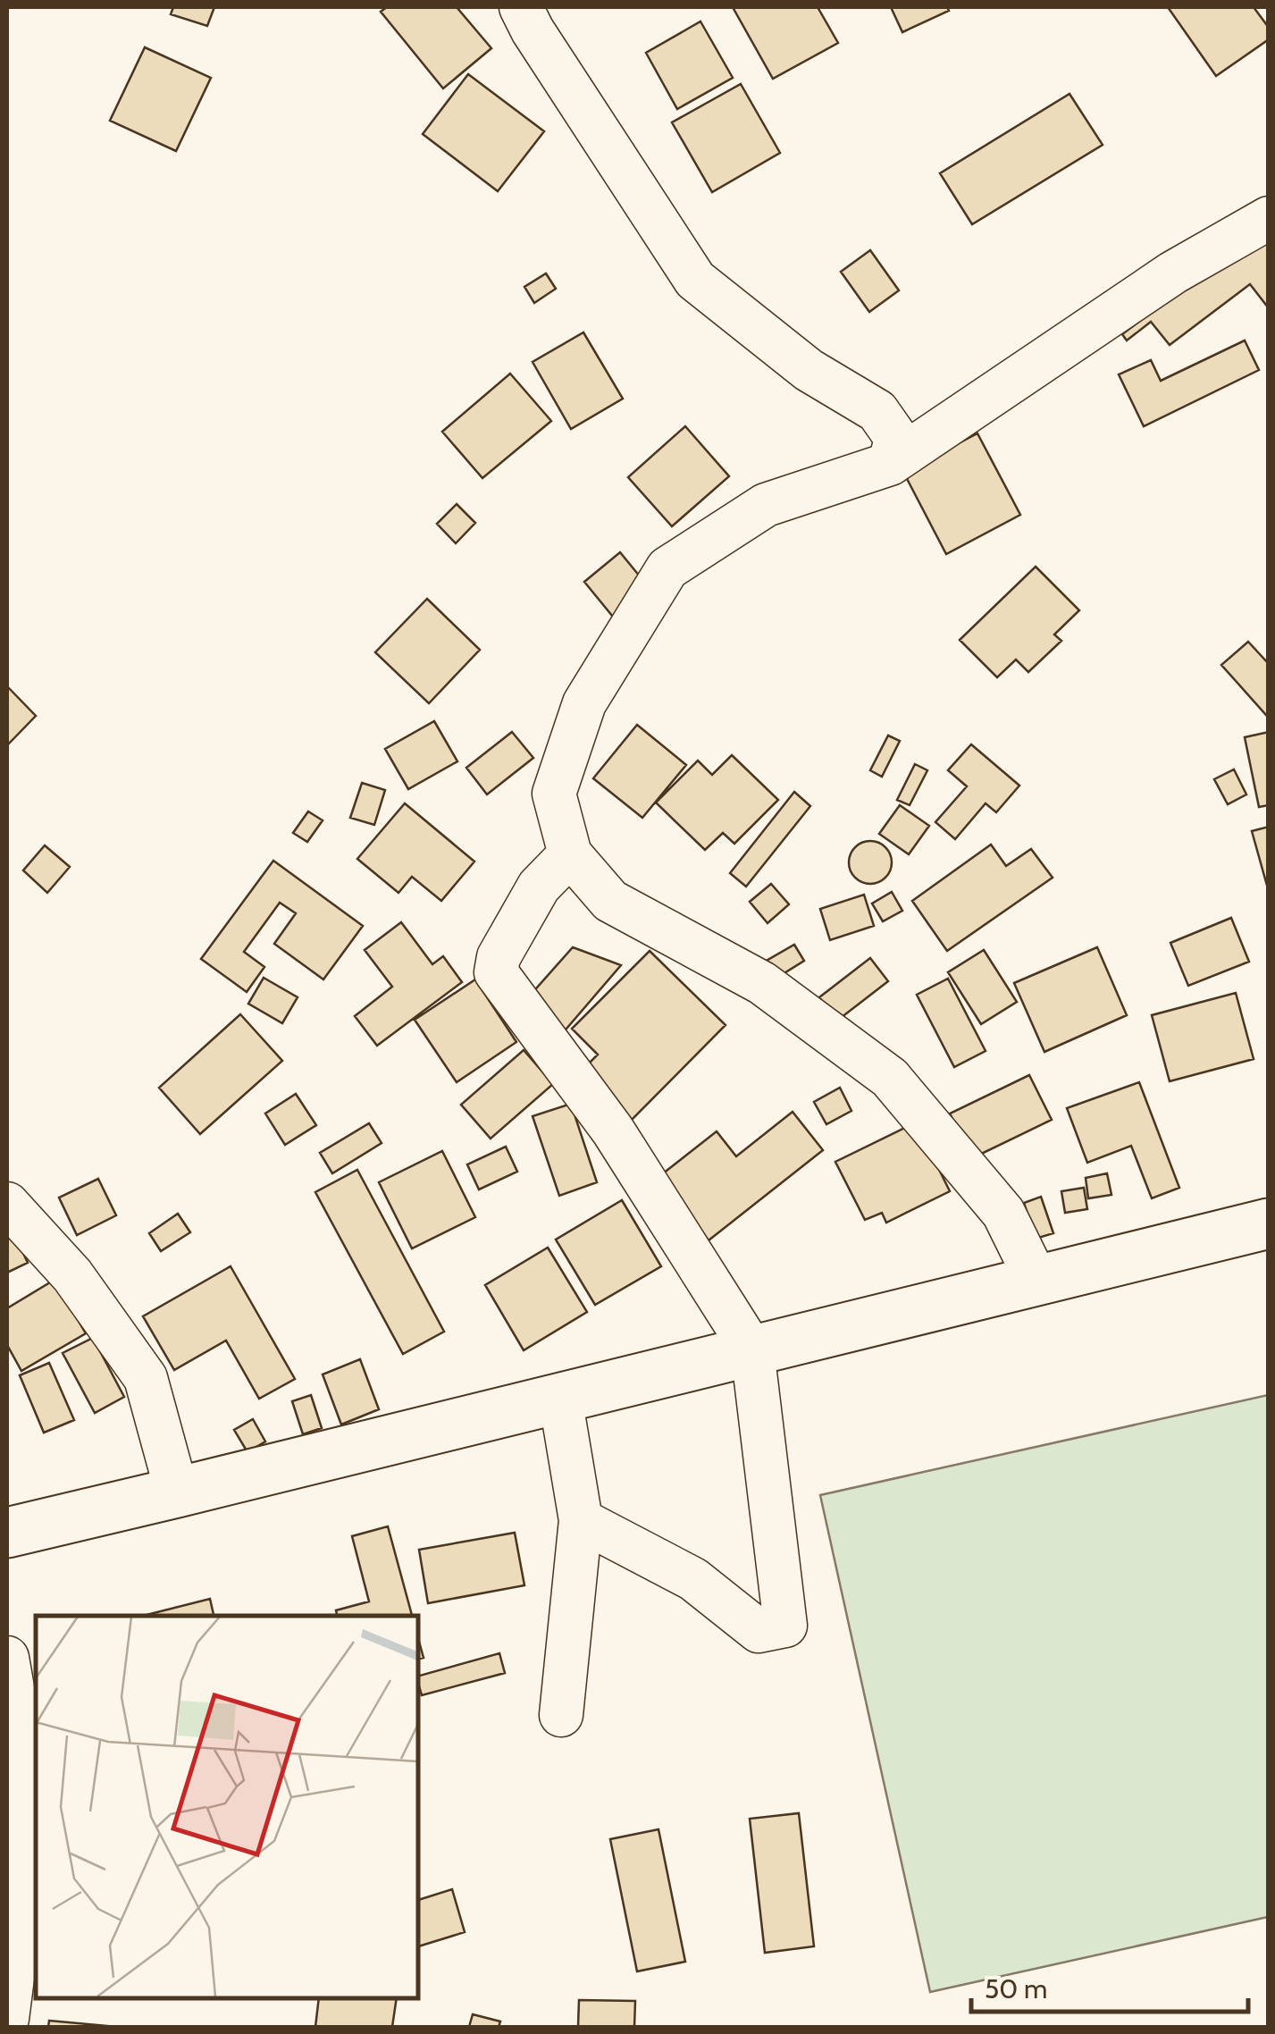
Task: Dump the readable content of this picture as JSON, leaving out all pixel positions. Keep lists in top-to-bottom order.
{
  "scale_bar": "50 m"
}
